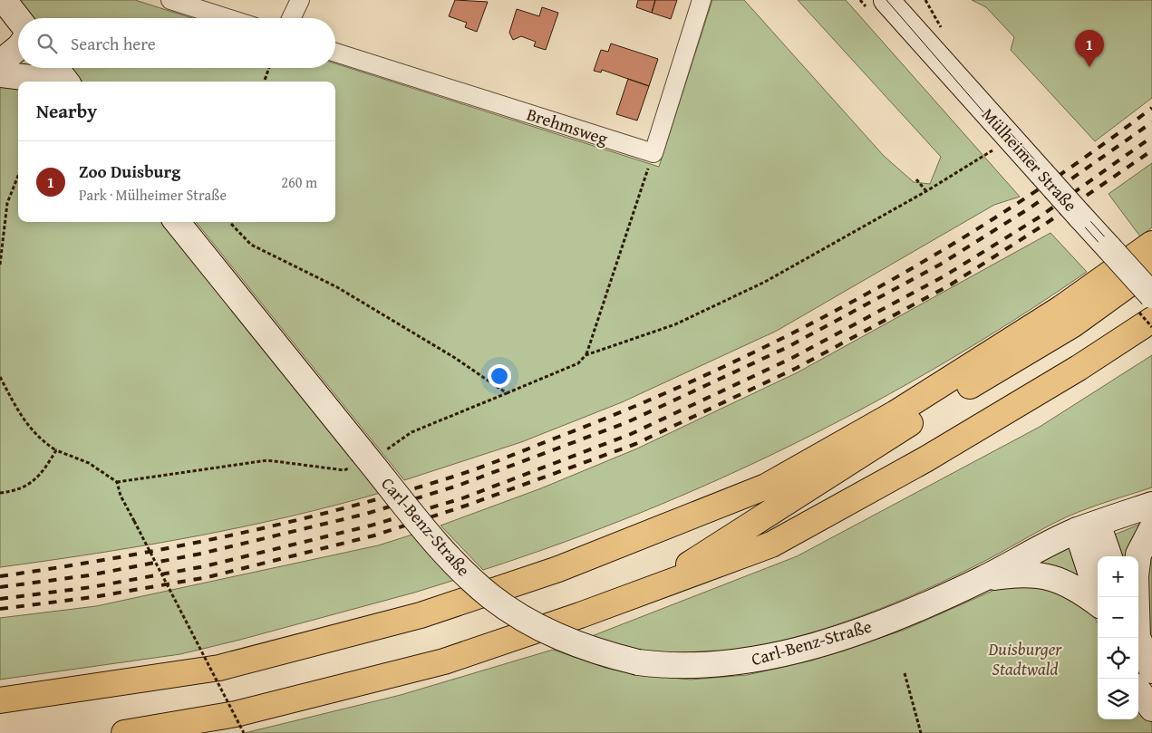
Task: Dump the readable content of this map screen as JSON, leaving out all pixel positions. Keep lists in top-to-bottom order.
{
  "streets": {
    "street": ["Brehmsweg", "Mülheimer Straße", "Carl-Benz-Straße"]
  },
  "parks": ["Duisburger Stadtwald"],
  "page": {
    "search": "Search here",
    "pins": "1",
    "heading": "Nearby",
    "list": [
      {
        "mark": "1",
        "name": "Zoo Duisburg",
        "note": "Park · Mülheimer Straße",
        "value": "260 m"
      }
    ],
    "map_buttons": ["+", "−"]
  }
}
